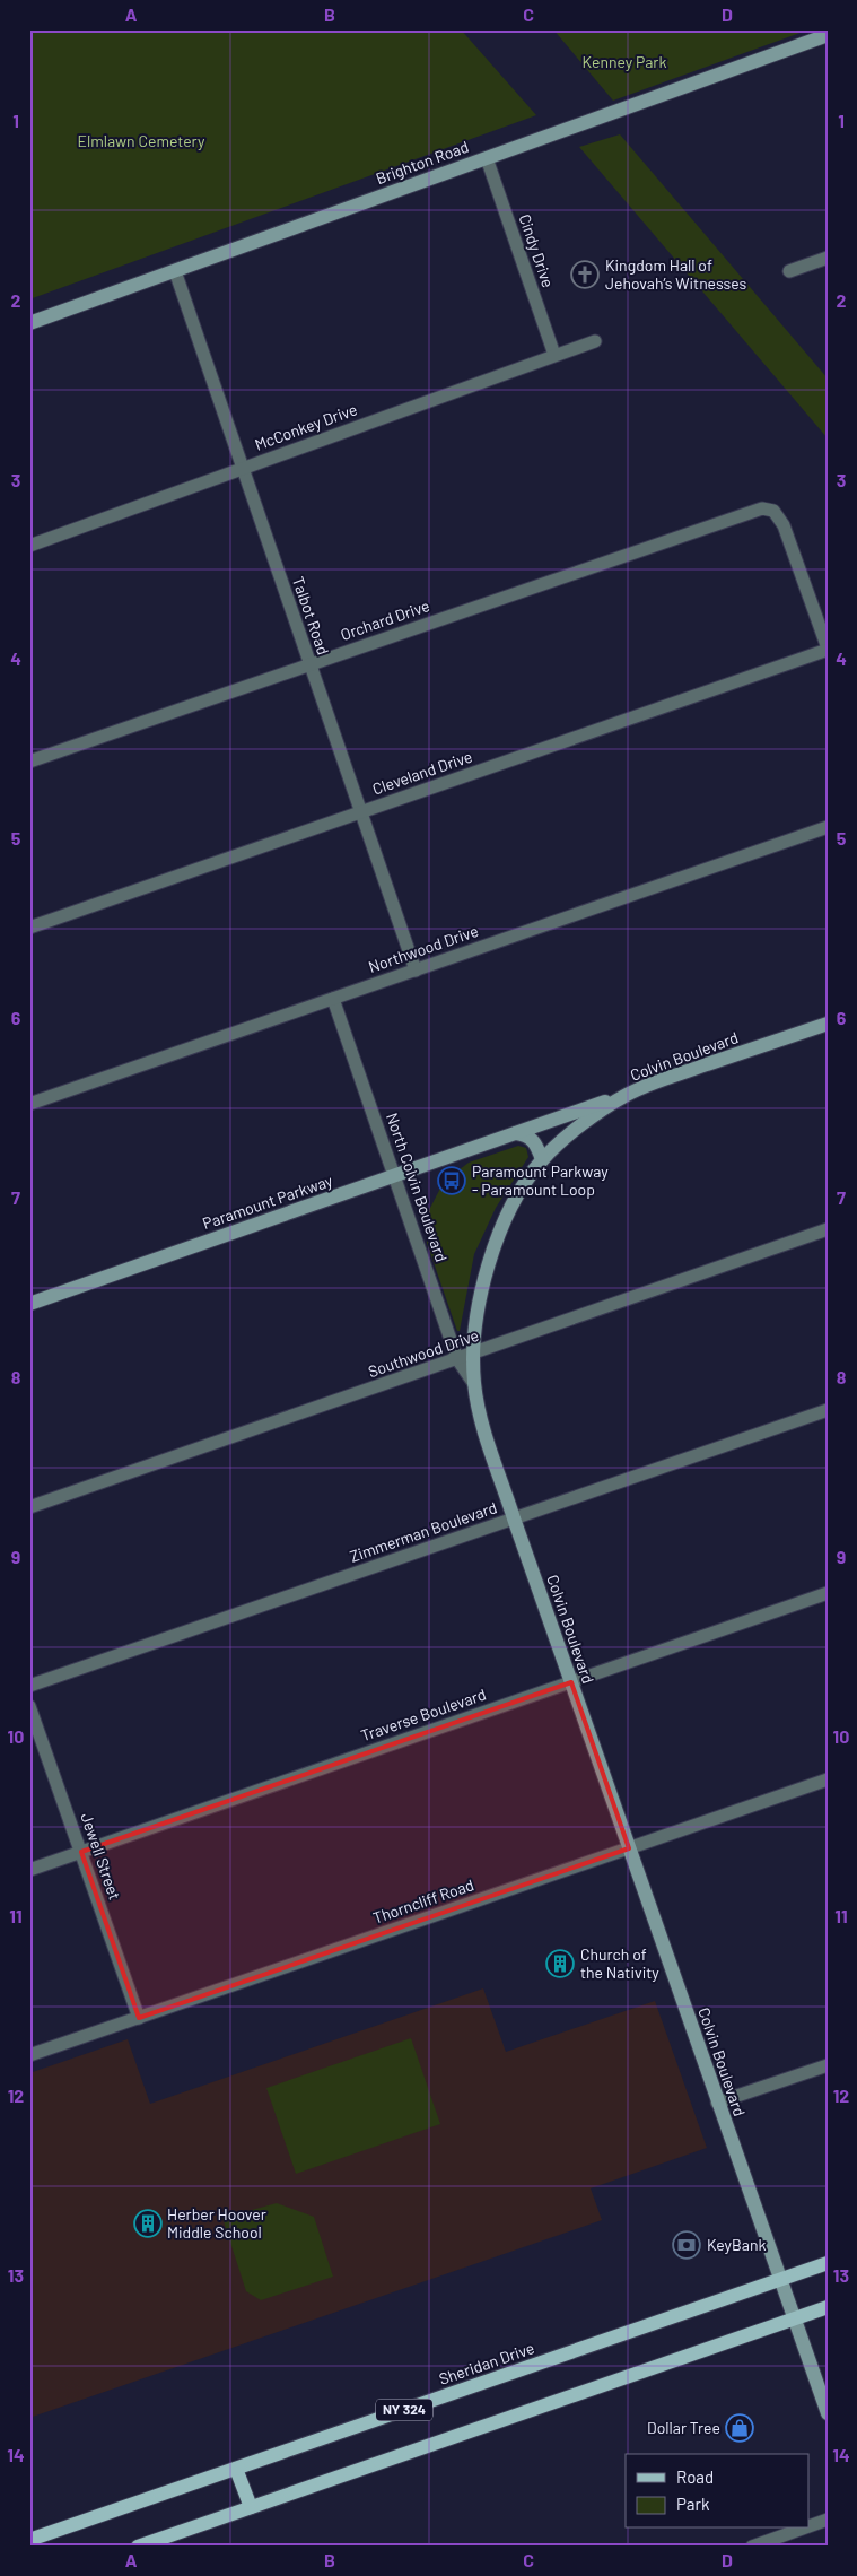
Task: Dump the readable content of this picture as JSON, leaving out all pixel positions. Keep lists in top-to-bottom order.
{
  "streets": {
    "main road": ["Sheridan Drive", "NY 324"],
    "street": [
      "Brighton Road",
      "Cindy Drive",
      "McConkey Drive",
      "Talbot Road",
      "Orchard Drive",
      "Cleveland Drive",
      "Northwood Drive",
      "Colvin Boulevard",
      "North Colvin Boulevard",
      "Paramount Parkway",
      "Southwood Drive",
      "Zimmerman Boulevard",
      "Traverse Boulevard",
      "Jewell Street",
      "Thorncliff Road"
    ]
  },
  "crossings": [
    ["Brighton Road", "Cindy Drive"],
    ["Brighton Road", "Talbot Road"],
    ["Cindy Drive", "McConkey Drive"],
    ["McConkey Drive", "Talbot Road"],
    ["Talbot Road", "Orchard Drive"],
    ["Talbot Road", "Cleveland Drive"],
    ["Talbot Road", "Northwood Drive"],
    ["Orchard Drive", "Cleveland Drive"],
    ["Northwood Drive", "North Colvin Boulevard"],
    ["Colvin Boulevard", "North Colvin Boulevard"],
    ["Colvin Boulevard", "Paramount Parkway"],
    ["Colvin Boulevard", "Southwood Drive"],
    ["Colvin Boulevard", "Zimmerman Boulevard"],
    ["Colvin Boulevard", "Traverse Boulevard"],
    ["Colvin Boulevard", "Thorncliff Road"],
    ["Colvin Boulevard", "Sheridan Drive"],
    ["Colvin Boulevard", "NY 324"],
    ["North Colvin Boulevard", "Paramount Parkway"],
    ["North Colvin Boulevard", "Southwood Drive"],
    ["Traverse Boulevard", "Jewell Street"],
    ["Jewell Street", "Thorncliff Road"]
  ],
  "parks": ["Kenney Park", "Elmlawn Cemetery"],
  "places": {
    "church": ["Kingdom Hall of Jehovah’s Witnesses"],
    "bus stop": ["Paramount Parkway - Paramount Loop"],
    "building": ["Church of the Nativity", "Herber Hoover Middle School"],
    "bank": ["KeyBank"],
    "shop": ["Dollar Tree"]
  },
  "legend": ["Road", "Park"],
  "grid": {
    "columns": [
      "A",
      "B",
      "C",
      "D"
    ],
    "rows": [
      "1",
      "2",
      "3",
      "4",
      "5",
      "6",
      "7",
      "8",
      "9",
      "10",
      "11",
      "12",
      "13",
      "14"
    ]
  }
}
